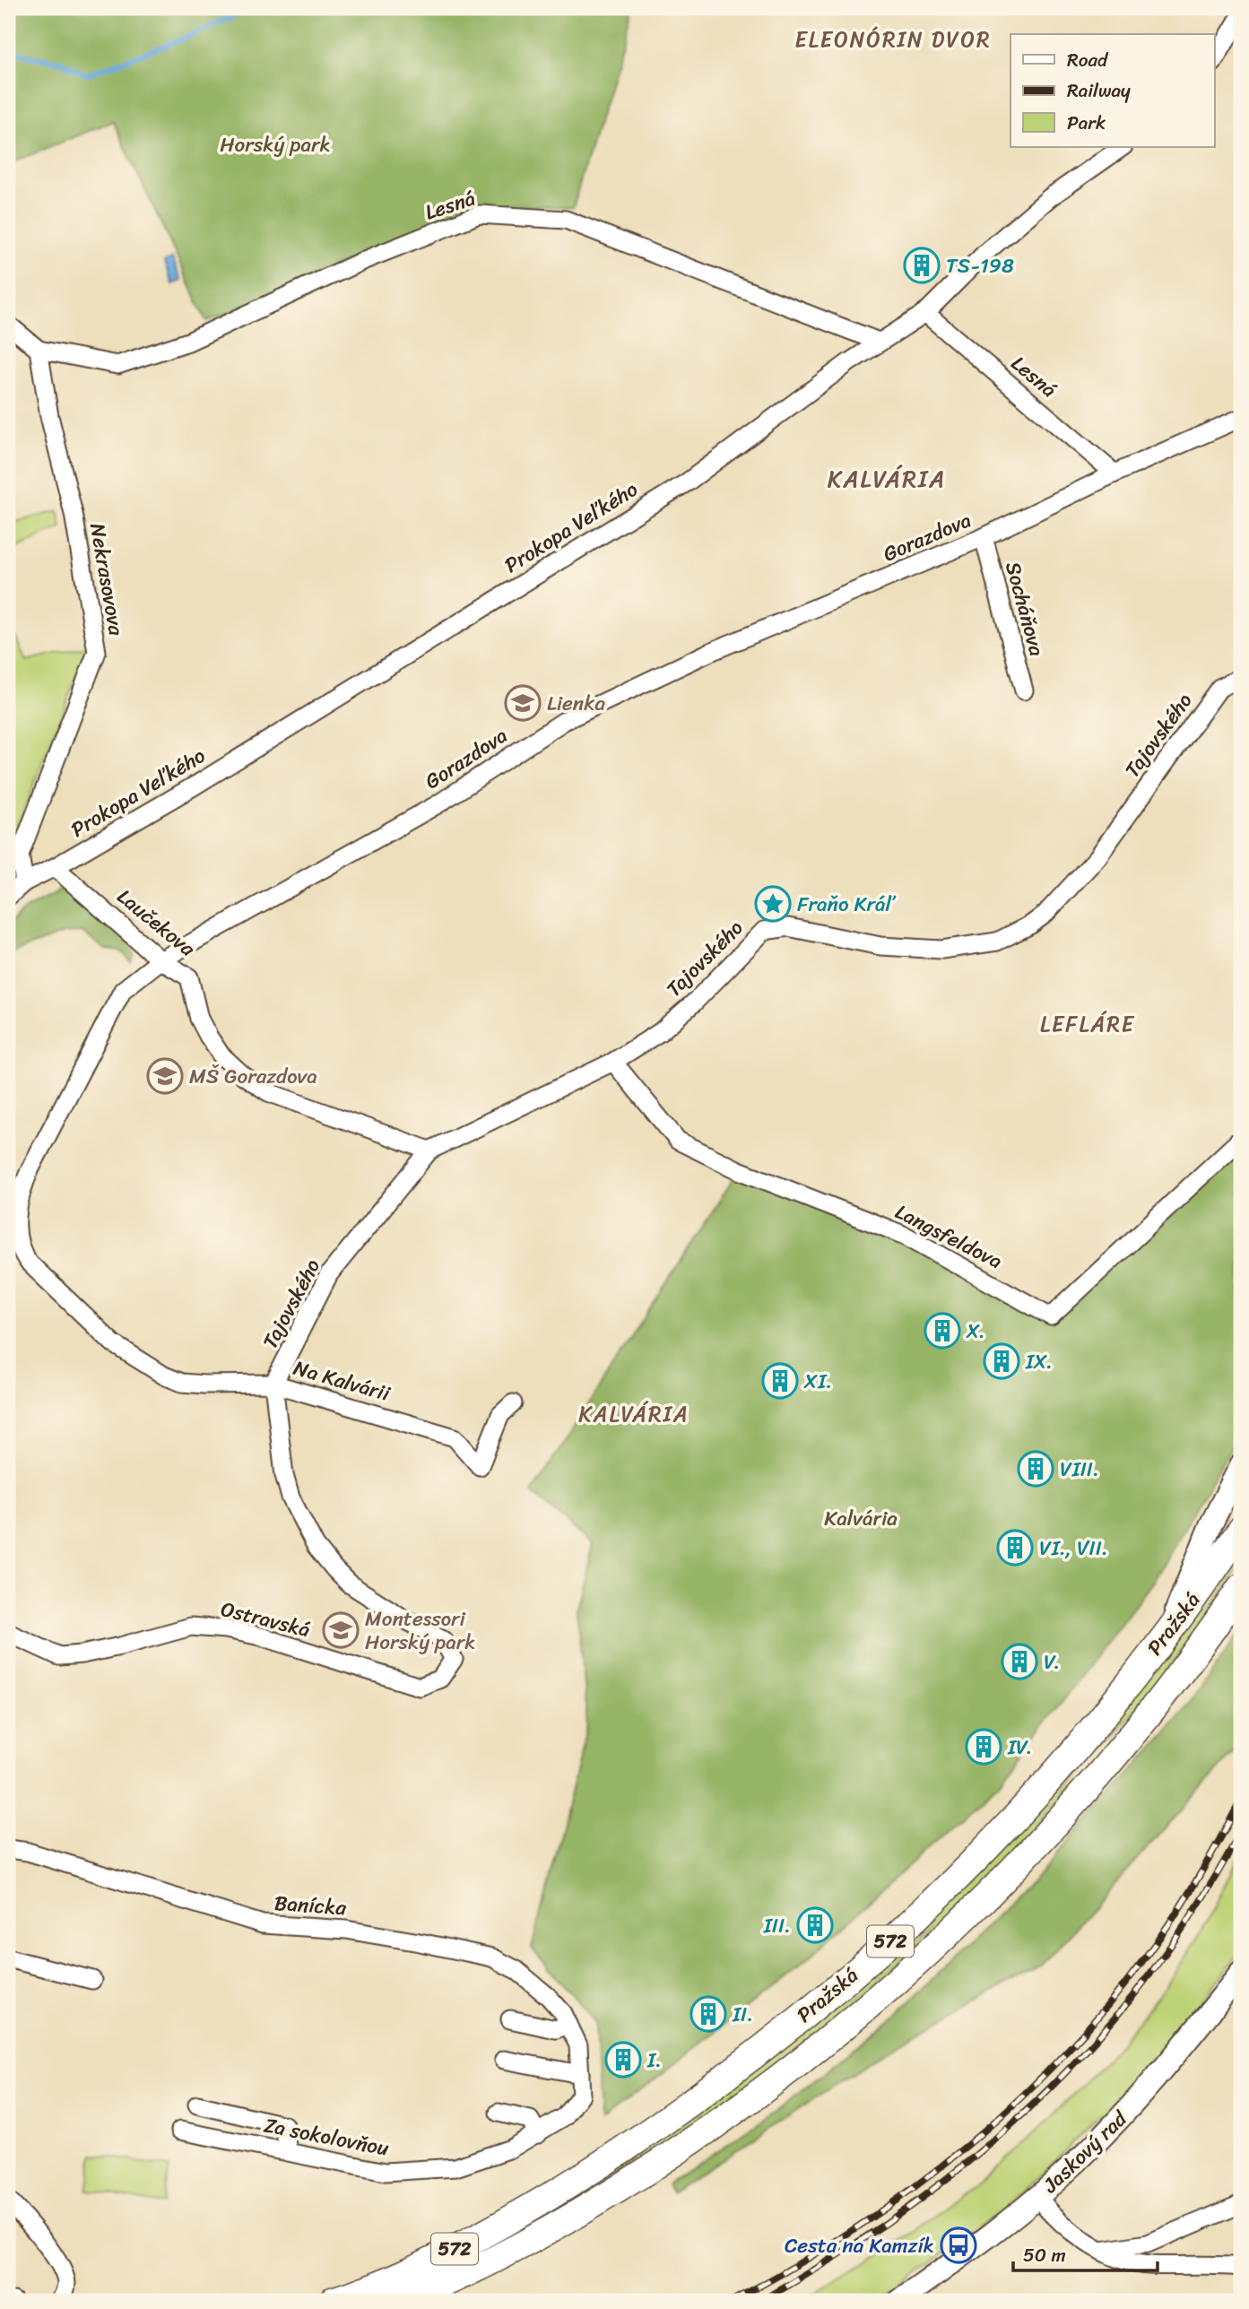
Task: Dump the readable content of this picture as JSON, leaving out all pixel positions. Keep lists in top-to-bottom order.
{
  "streets": {
    "main road": ["Pražská", "572"],
    "street": [
      "Lesná",
      "Prokopa Veľkého",
      "Gorazdova",
      "Nekrasovova",
      "Socháňova",
      "Tajovského",
      "Laučekova",
      "Langsfeldova",
      "Na Kalvárii",
      "Ostravská",
      "Banícka",
      "Za sokolovňou",
      "Jaskový rad"
    ]
  },
  "crossings": [
    ["Lesná", "Prokopa Veľkého"],
    ["Lesná", "Gorazdova"],
    ["Lesná", "Nekrasovova"],
    ["Prokopa Veľkého", "Nekrasovova"],
    ["Prokopa Veľkého", "Laučekova"],
    ["Gorazdova", "Socháňova"],
    ["Gorazdova", "Laučekova"],
    ["Gorazdova", "Na Kalvárii"],
    ["Tajovského", "Laučekova"],
    ["Tajovského", "Langsfeldova"],
    ["Tajovského", "Na Kalvárii"],
    ["Tajovského", "Ostravská"],
    ["Na Kalvárii", "Ostravská"],
    ["Banícka", "Za sokolovňou"]
  ],
  "districts": [
    "ELEONÓRIN DVOR",
    "KALVÁRIA",
    "LEFLÁRE",
    "KALVÁRIA"
  ],
  "parks": ["Horský park", "Kalvária"],
  "places": {
    "building": [
      "TS-198",
      "X.",
      "IX.",
      "XI.",
      "VIII.",
      "VI., VII.",
      "V.",
      "IV.",
      "III.",
      "II.",
      "I."
    ],
    "school or university": ["Lienka", "MŠ Gorazdova", "Montessori Horský park"],
    "place": ["Fraňo Kráľ"],
    "bus stop": ["Cesta na Kamzík"]
  },
  "legend": ["Road", "Railway", "Park"],
  "scale_bar": "50 m"
}
